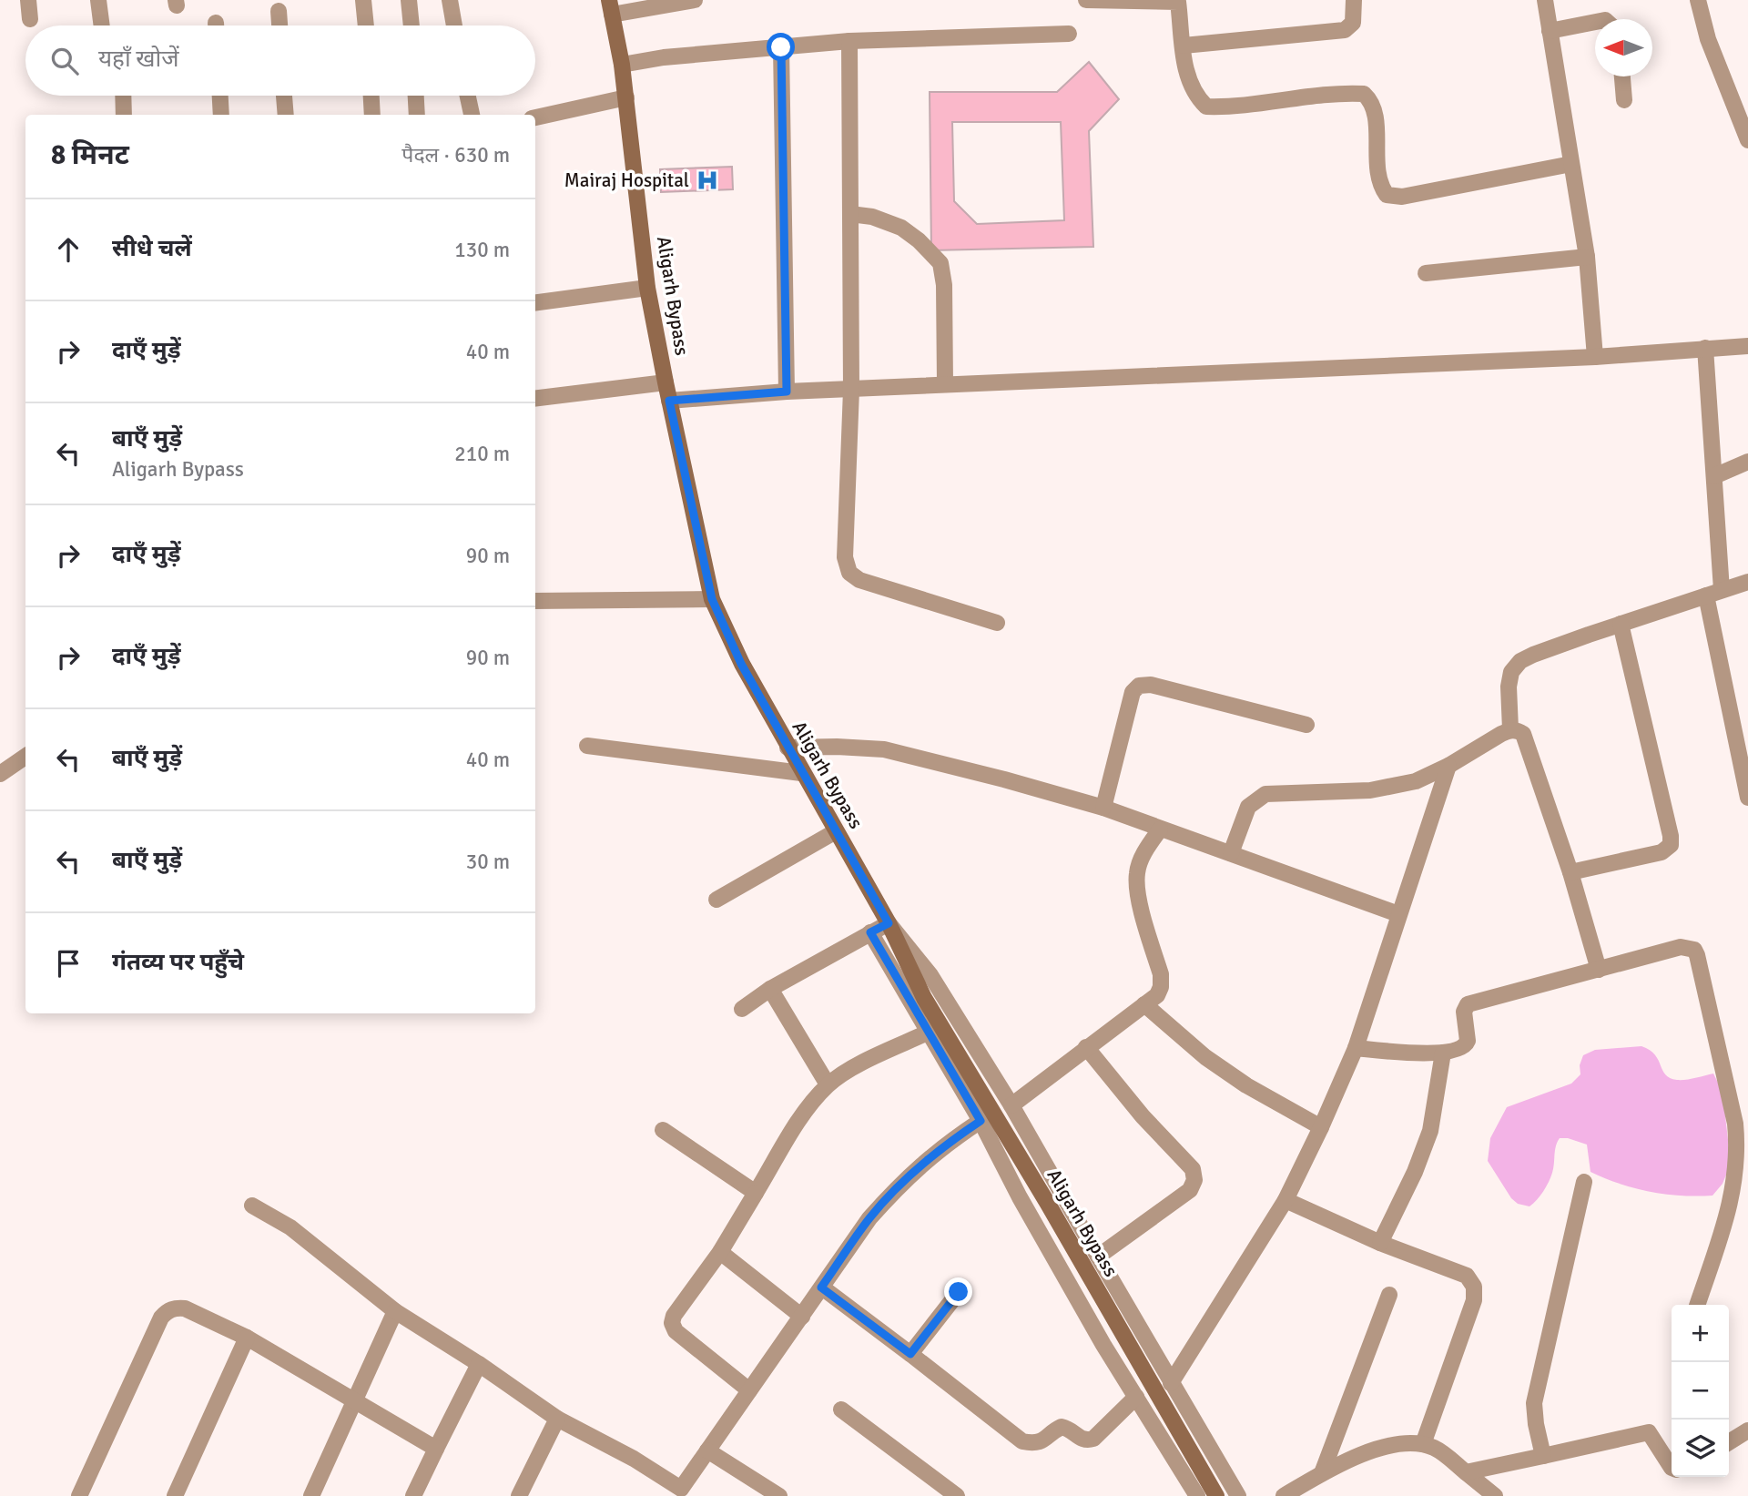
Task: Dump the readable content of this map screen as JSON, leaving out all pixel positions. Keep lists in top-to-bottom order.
{
  "streets": {
    "main road": ["Aligarh Bypass"]
  },
  "places": {
    "hospital": ["Mairaj Hospital"]
  },
  "north": "left",
  "page": {
    "search": "यहाँ खोजें",
    "heading": ["8 मिनट", "पैदल · 630 m"],
    "list": [
      ["सीधे चलें", "130 m"],
      ["दाएँ मुड़ें", "40 m"],
      ["बाएँ मुड़ें", "Aligarh Bypass", "210 m"],
      ["दाएँ मुड़ें", "90 m"],
      ["दाएँ मुड़ें", "90 m"],
      ["बाएँ मुड़ें", "40 m"],
      ["बाएँ मुड़ें", "30 m"],
      "गंतव्य पर पहुँचे"
    ],
    "map_buttons": ["+", "−"]
  }
}
